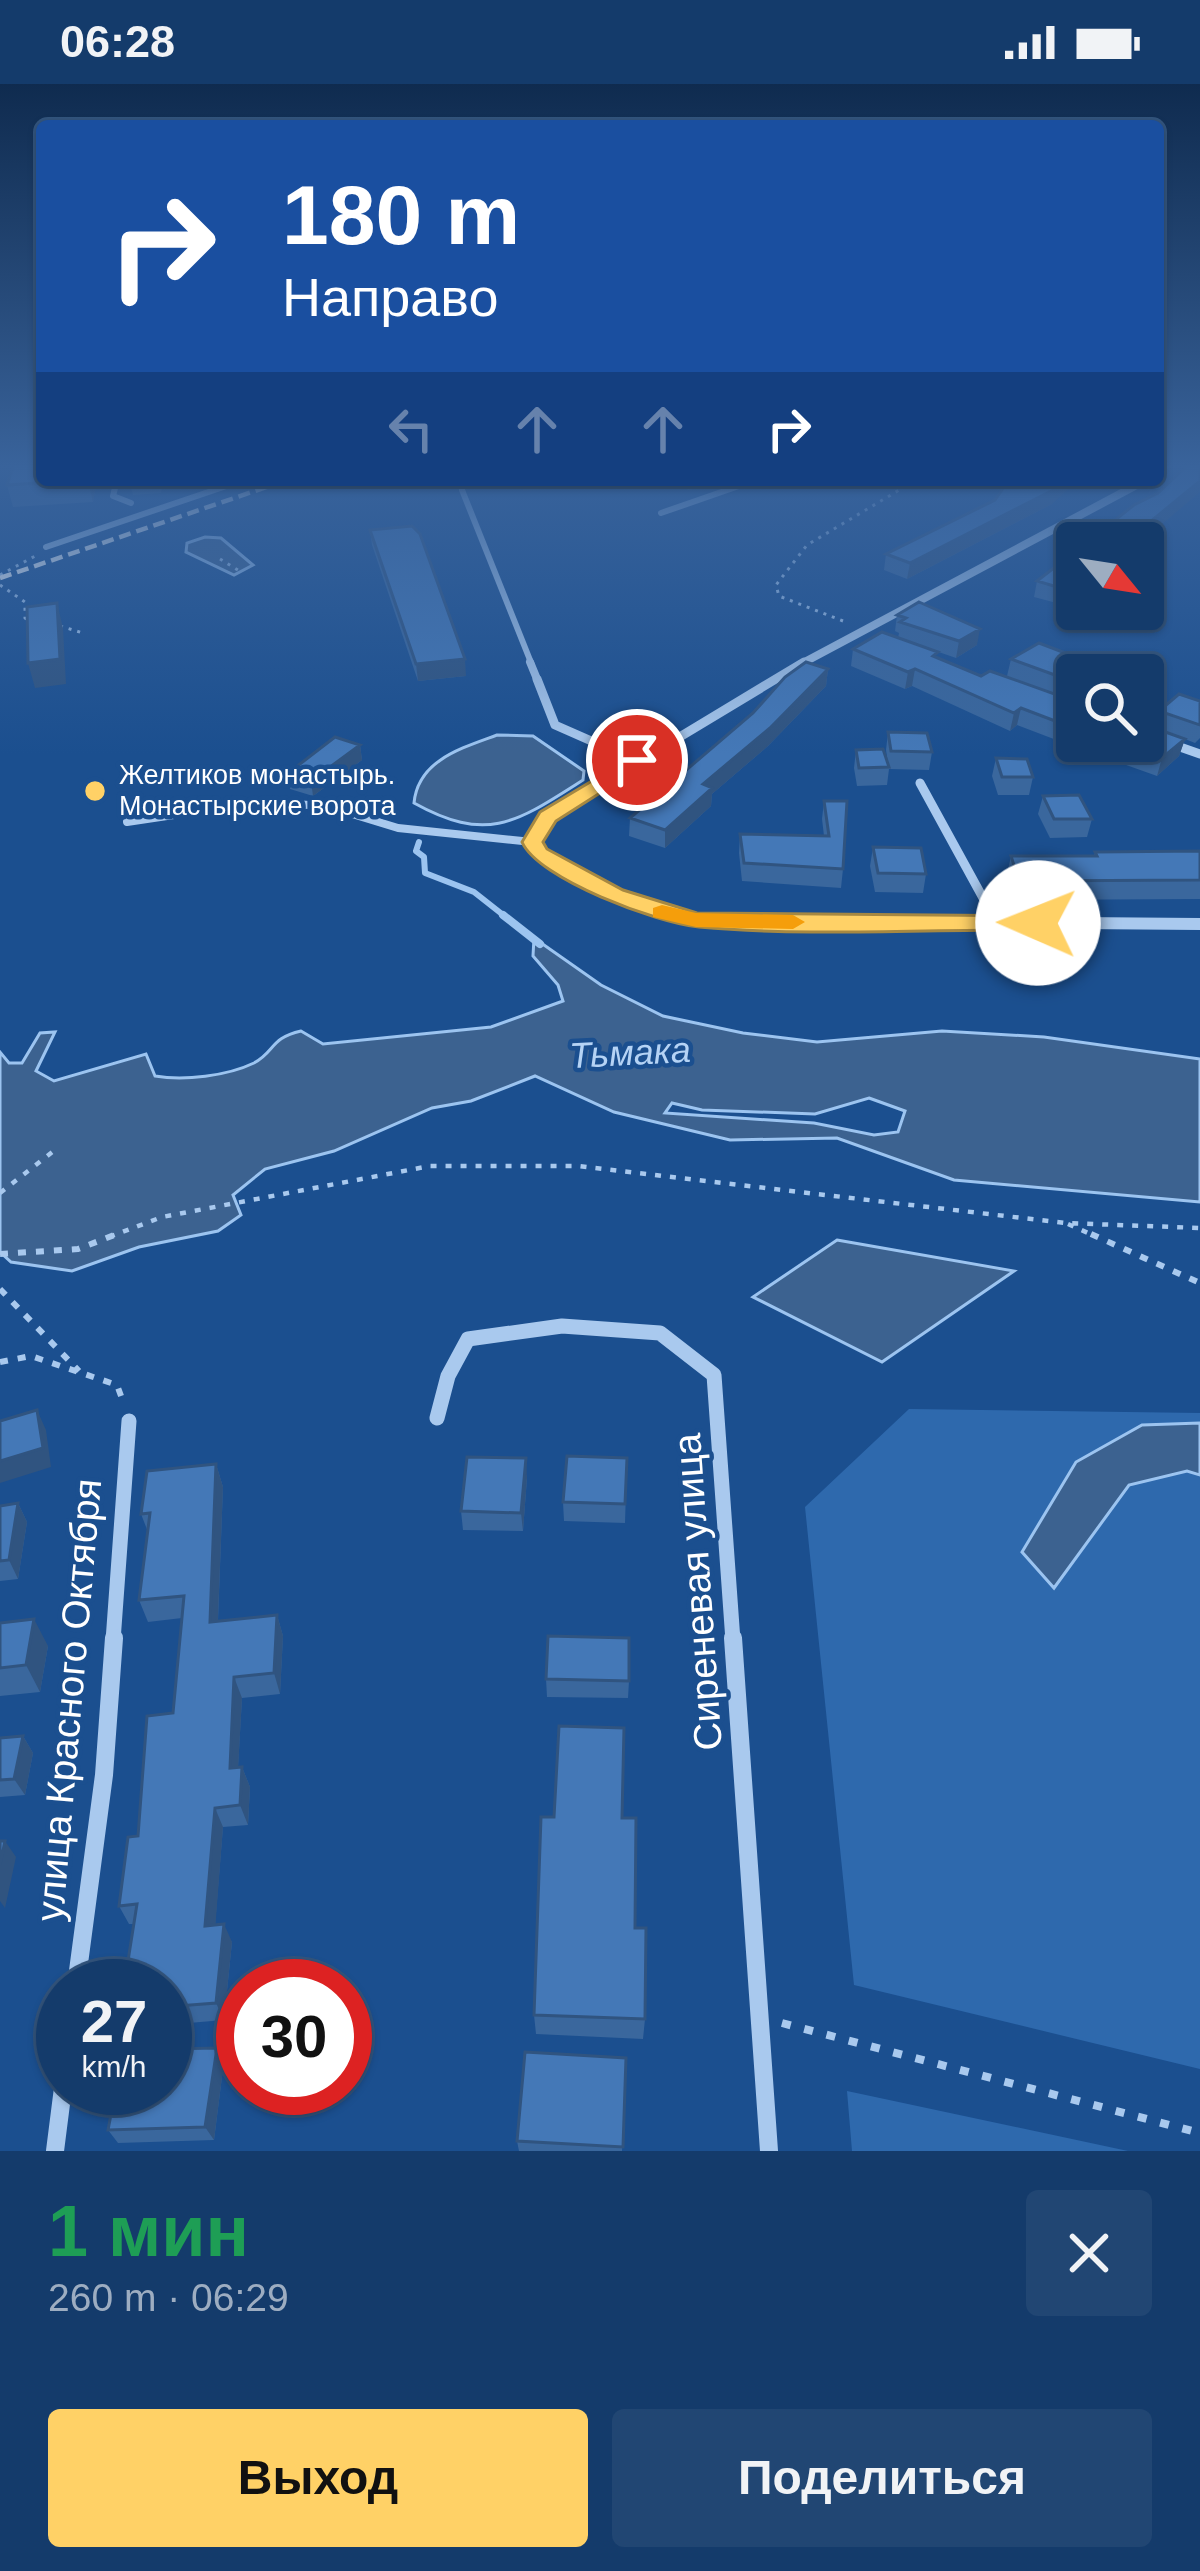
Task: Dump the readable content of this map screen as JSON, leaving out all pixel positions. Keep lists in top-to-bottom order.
{
  "streets": {
    "street": ["Сиреневая улица", "улица Красного Октября"]
  },
  "water": ["Тьмака"],
  "places": ["Желтиков монастырь. Монастырские ворота"],
  "north": "bottom right",
  "page": {
    "status": "06:28",
    "turn": ["180 m", "Направо"],
    "speed": "27 km/h",
    "limit": "30",
    "heading": ["1 мин", "260 m · 06:29"],
    "buttons": ["Выход", "Поделиться"]
  }
}
